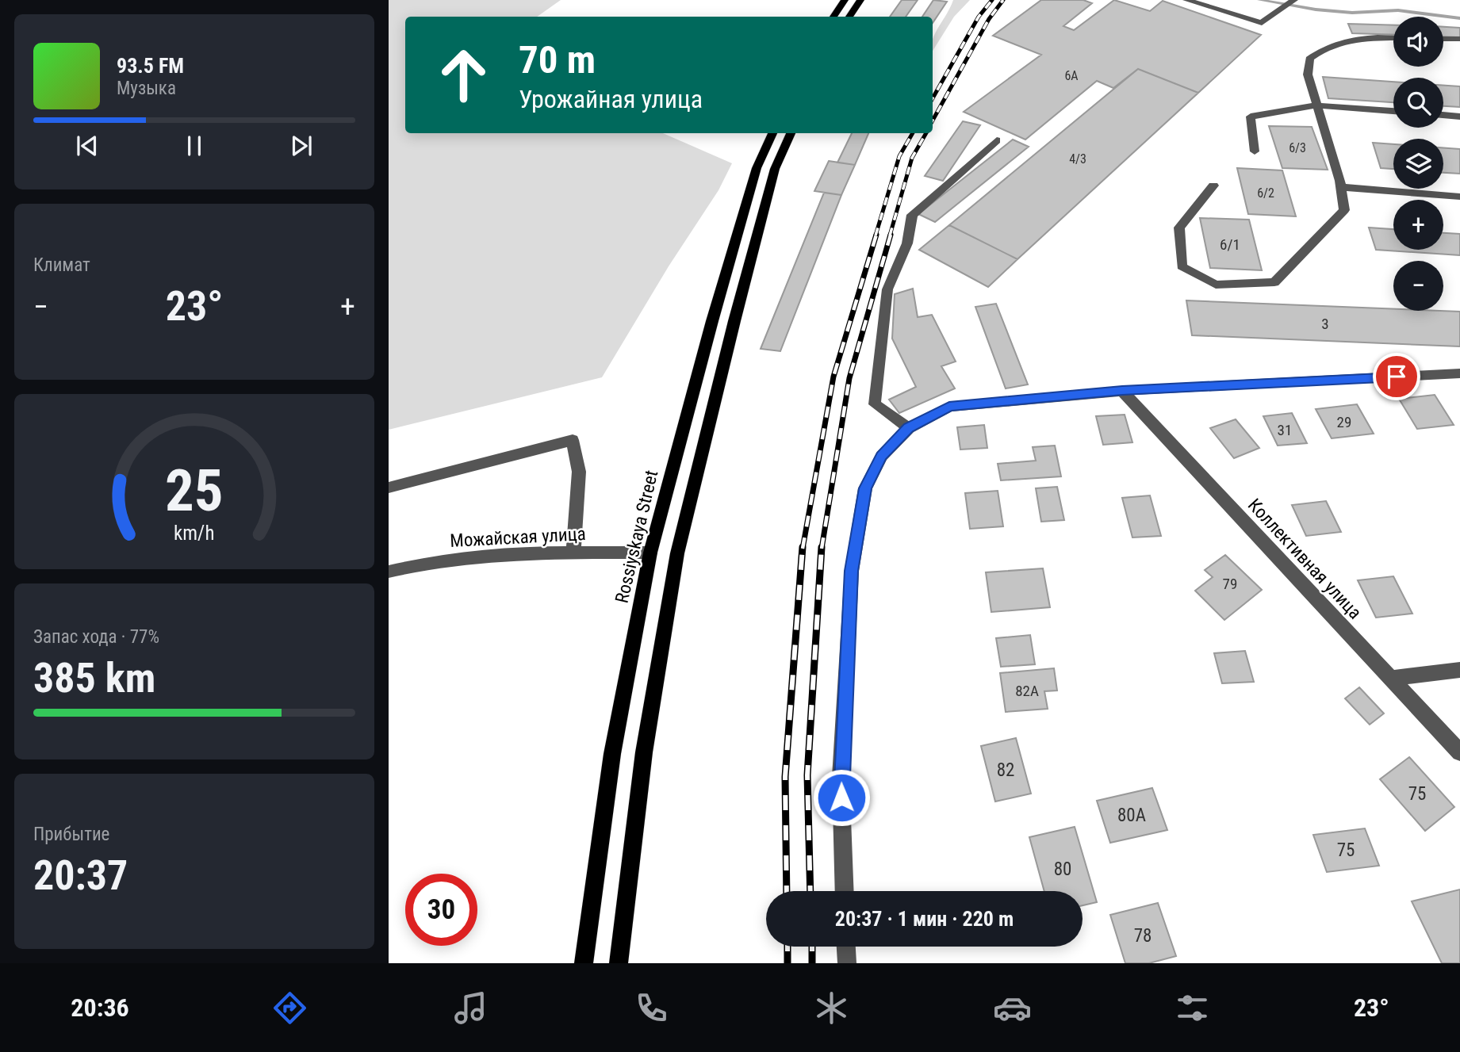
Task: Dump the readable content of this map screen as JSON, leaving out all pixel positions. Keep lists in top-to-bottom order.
{
  "streets": {
    "main road": ["Rossiyskaya Street"],
    "street": ["Можайская улица", "Коллективная улица"]
  },
  "crossings": [
    ["Rossiyskaya Street", "Можайская улица"]
  ],
  "house_numbers": [
    "6А",
    "6/3",
    "4/3",
    "6/2",
    "6/1",
    "3",
    "29",
    "31",
    "79",
    "82А",
    "82",
    "75",
    "80А",
    "75",
    "80",
    "78"
  ],
  "page": {
    "map_buttons": ["+", "−"],
    "turn": ["70 m", "Урожайная улица"],
    "song": ["93.5 FM", "Музыка"],
    "tile": [
      "Климат",
      ["Запас хода · 77%", "385 km"],
      ["Прибытие", "20:37"]
    ],
    "heat": ["−", "23°", "+"],
    "limit": "30",
    "trip": "20:37 · 1 мин · 220 m",
    "tabs": ["20:36", "23°"],
    "gauge": ["25", "km/h"]
  }
}
